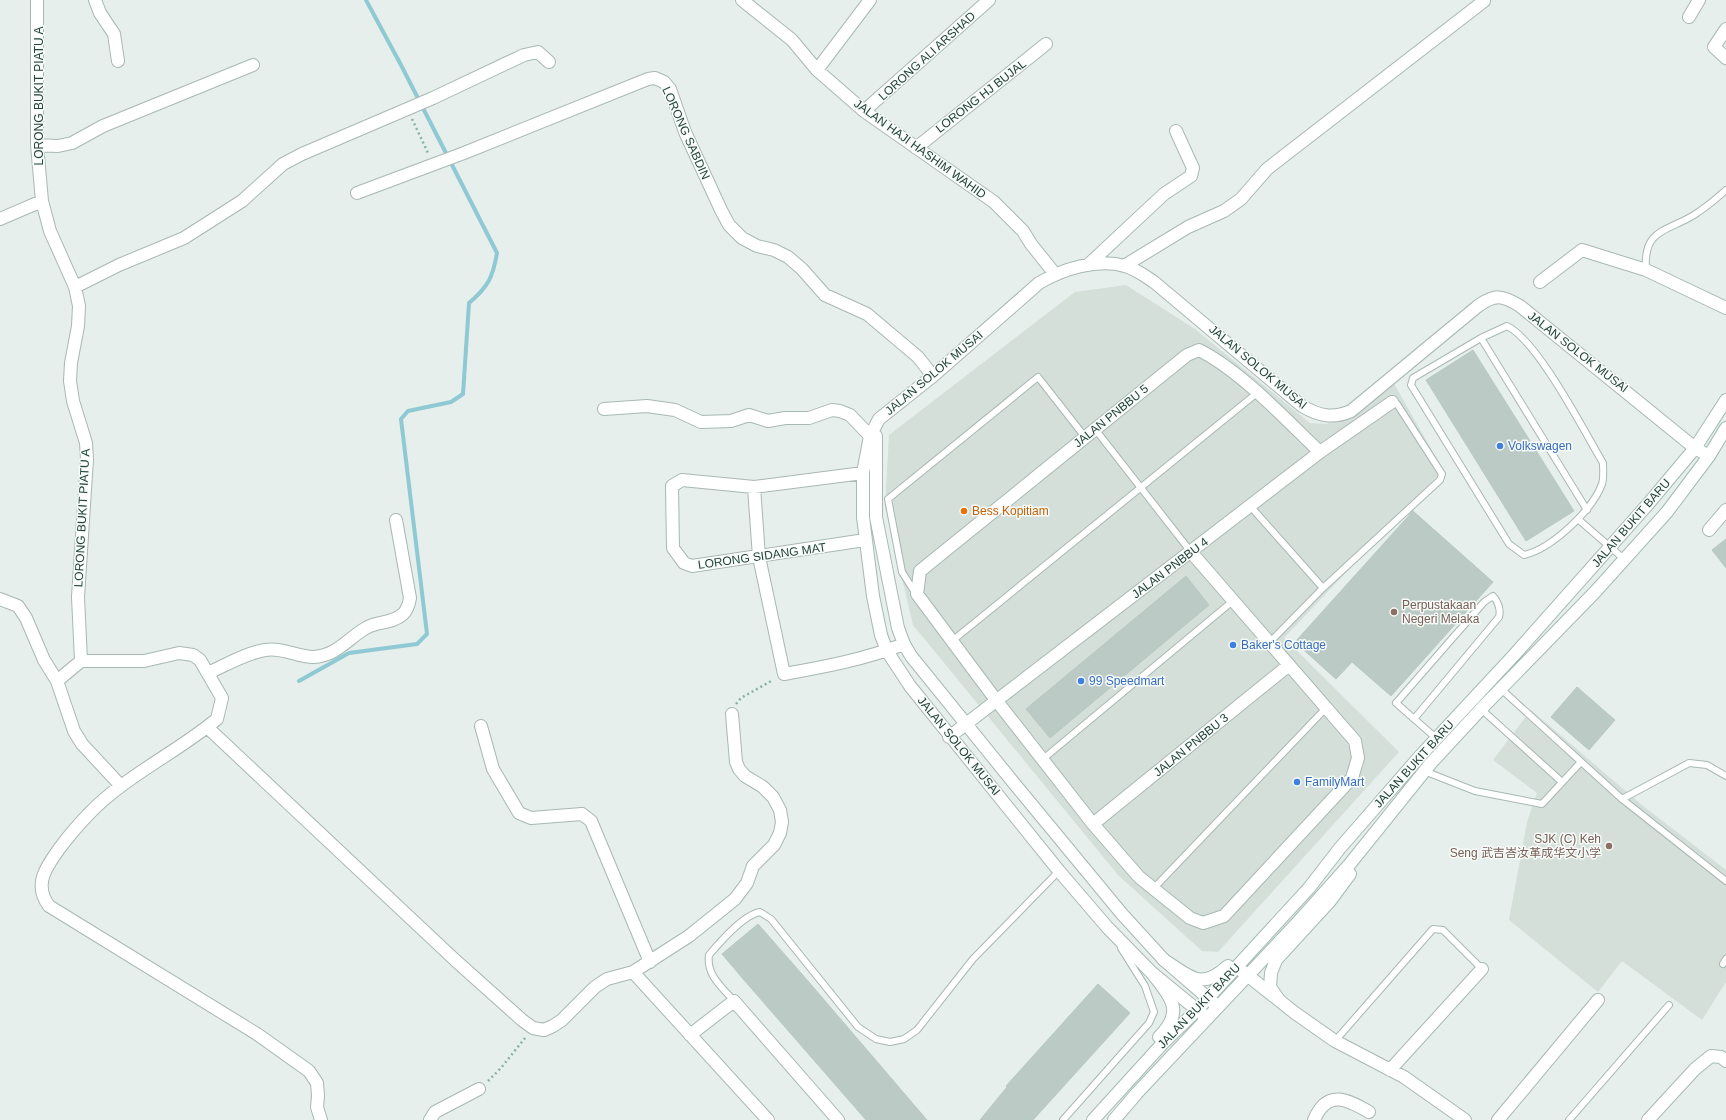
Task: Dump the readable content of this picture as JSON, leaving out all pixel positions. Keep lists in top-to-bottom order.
{
  "streets": {
    "street": [
      "LORONG ALI ARSHAD",
      "LORONG BUKIT PIATU A",
      "LORONG HJ BUJAL",
      "LORONG SABDIN",
      "JALAN HAJI HASHIM WAHID",
      "JALAN SOLOK MUSAI",
      "JALAN PNBBU 5",
      "JALAN BUKIT BARU",
      "LORONG SIDANG MAT",
      "JALAN PNBBU 4",
      "JALAN PNBBU 3"
    ]
  },
  "crossings": [
    ["LORONG ALI ARSHAD", "JALAN HAJI HASHIM WAHID"],
    ["LORONG HJ BUJAL", "JALAN HAJI HASHIM WAHID"],
    ["LORONG SABDIN", "JALAN SOLOK MUSAI"],
    ["JALAN HAJI HASHIM WAHID", "JALAN SOLOK MUSAI"],
    ["JALAN SOLOK MUSAI", "JALAN BUKIT BARU"],
    ["JALAN SOLOK MUSAI", "LORONG SIDANG MAT"],
    ["JALAN SOLOK MUSAI", "JALAN PNBBU 4"],
    ["JALAN PNBBU 5", "JALAN PNBBU 4"]
  ],
  "places": [
    "Volkswagen",
    "Bess Kopitiam",
    "Perpustakaan Negeri Melaka",
    "Baker's Cottage",
    "99 Speedmart",
    "FamilyMart",
    "SJK (C) Keh Seng 武吉峇汝革成华文小学"
  ]
}
